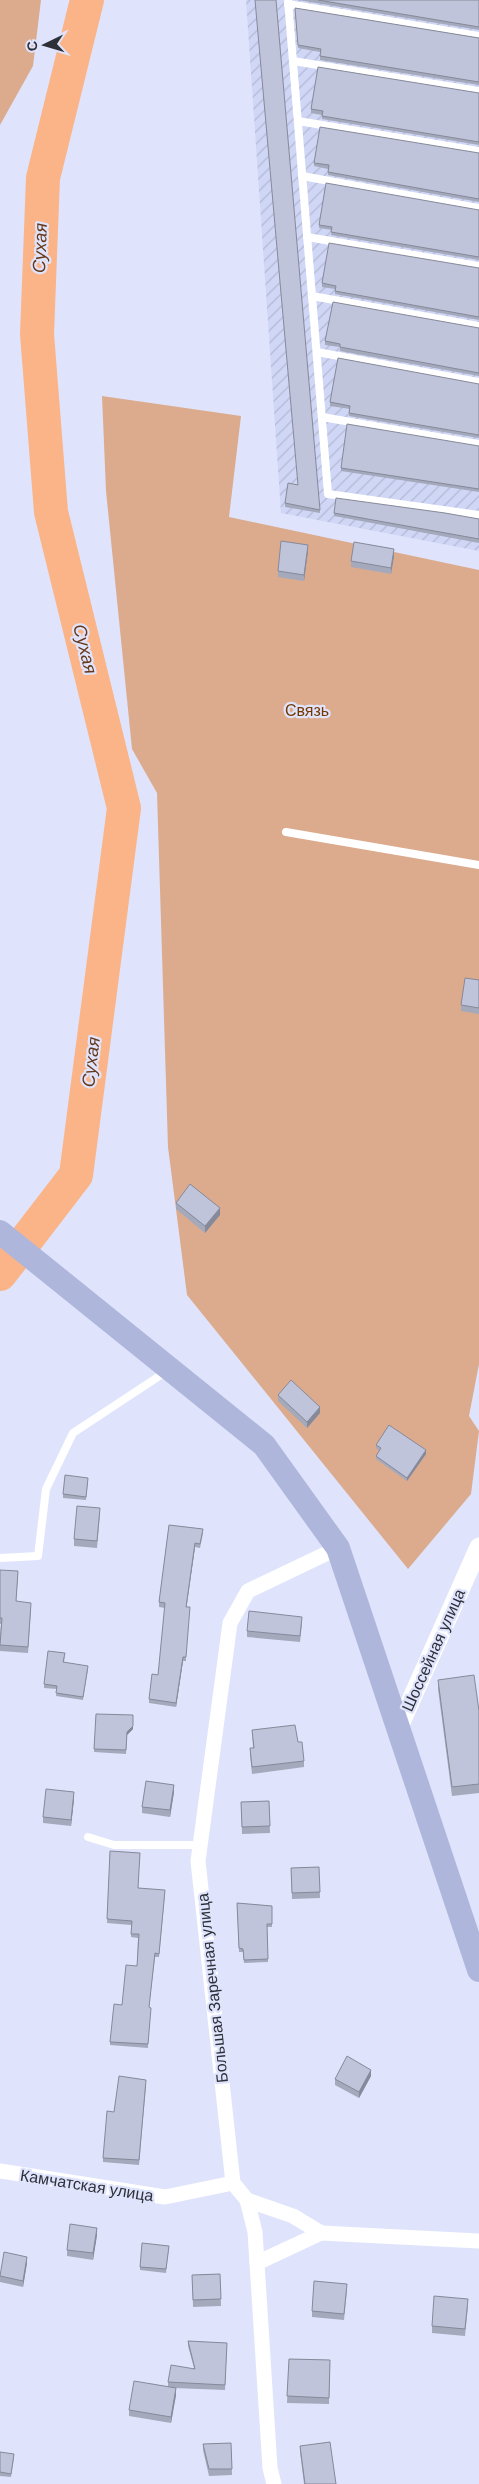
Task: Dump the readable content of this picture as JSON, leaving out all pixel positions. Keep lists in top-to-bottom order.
{
  "streets": {
    "street": ["Шоссейная улица", "Большая Заречная улица", "Камчатская улица"]
  },
  "crossings": [
    ["Большая Заречная улица", "Камчатская улица"]
  ],
  "water": ["Сухая"],
  "parks": ["Связь"],
  "north": "left"
}
